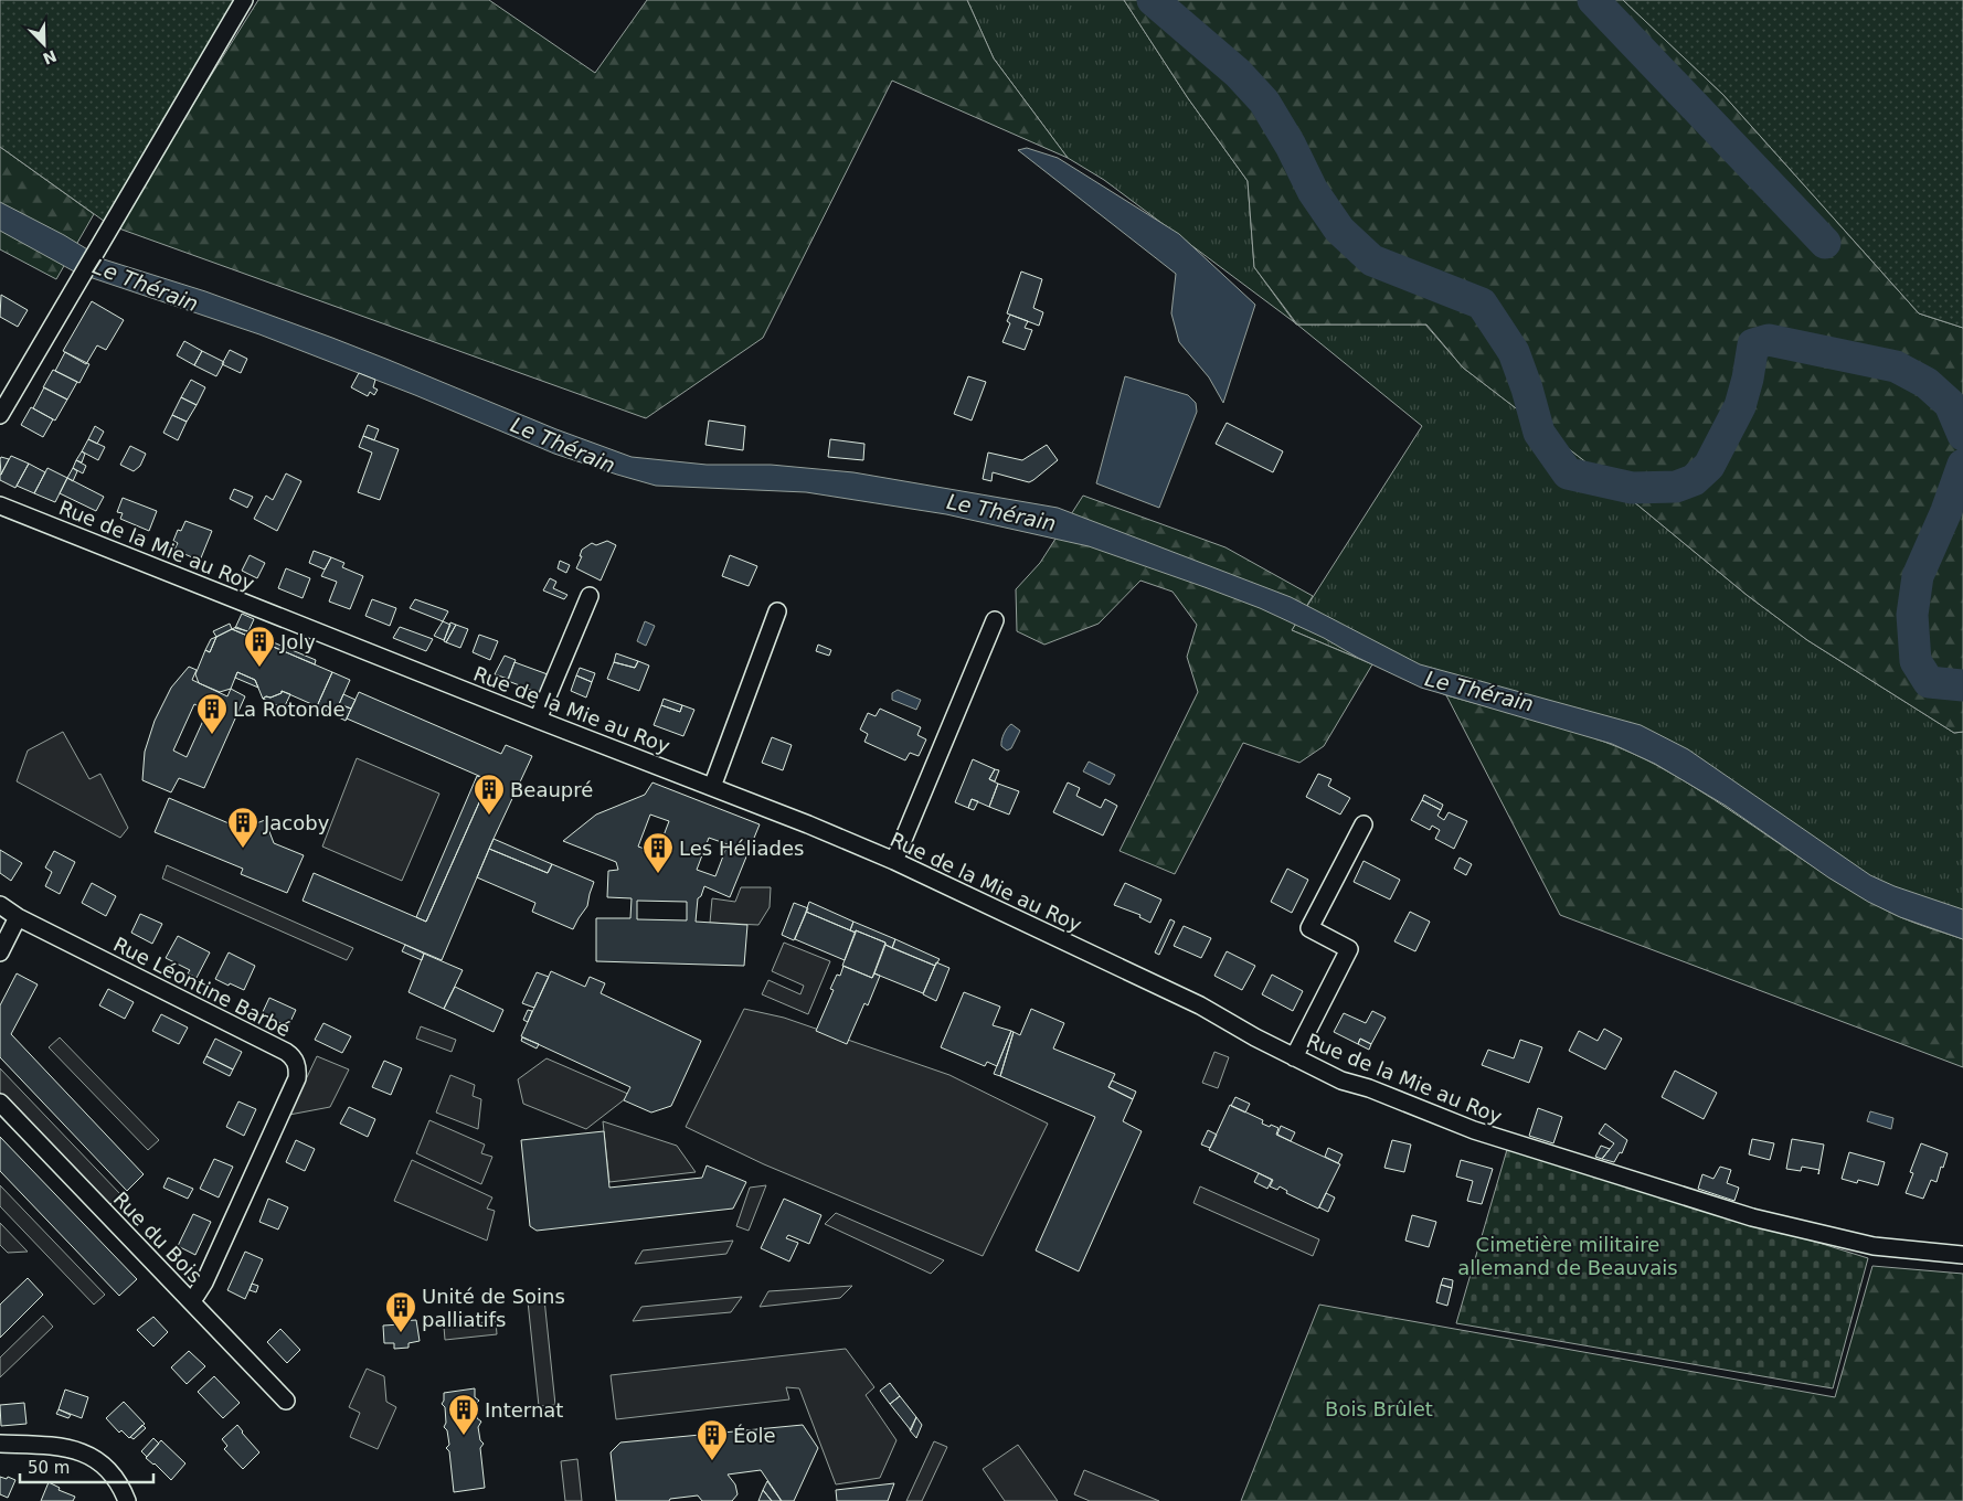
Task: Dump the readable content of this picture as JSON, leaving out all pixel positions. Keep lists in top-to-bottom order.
{
  "streets": {
    "street": ["Rue de la Mie au Roy", "Rue Léontine Barbé", "Rue du Bois"]
  },
  "crossings": [
    ["Rue Léontine Barbé", "Rue du Bois"]
  ],
  "water": ["Le Thérain"],
  "parks": ["Cimetière militaire allemand de Beauvais", "Bois Brûlet"],
  "places": {
    "building": [
      "Joly",
      "La Rotonde",
      "Beaupré",
      "Jacoby",
      "Les Héliades",
      "Unité de Soins palliatifs",
      "Internat",
      "Éole"
    ]
  },
  "scale_bar": "50 m",
  "north": "bottom right"
}
